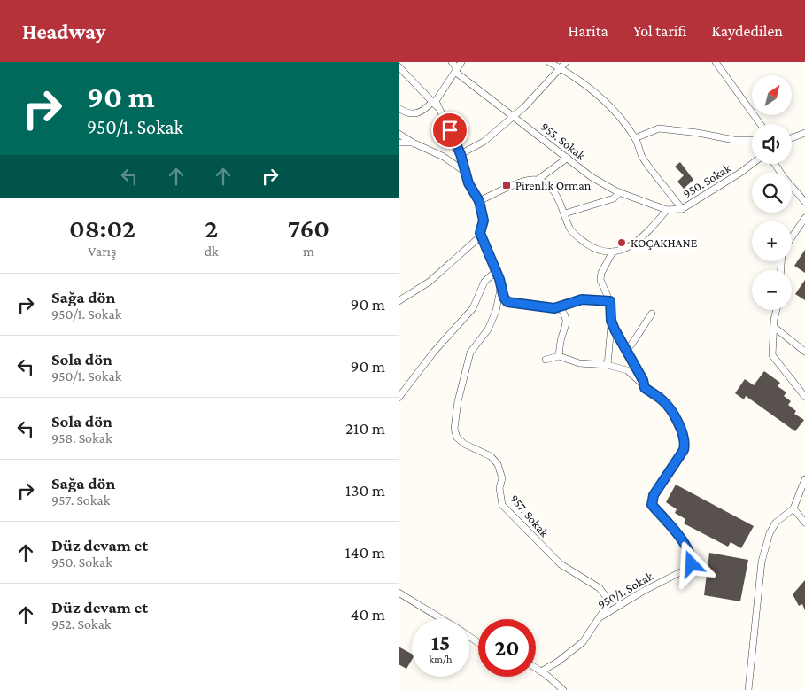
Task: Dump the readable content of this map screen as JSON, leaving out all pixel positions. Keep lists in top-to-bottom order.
{
  "streets": {
    "street": [
      "955. Sokak",
      "950. Sokak",
      "957. Sokak",
      "950/1. Sokak"
    ]
  },
  "crossings": [
    ["955. Sokak", "950. Sokak"],
    ["957. Sokak", "950/1. Sokak"]
  ],
  "places": {
    "transit": ["Pirenlik Orman"],
    "other": ["KOÇAKHANE"]
  },
  "north": "top right",
  "page": {
    "header": "Headway",
    "nav": ["Harita", "Yol tarifi", "Kaydedilen"],
    "turn": ["90 m", "950/1. Sokak"],
    "map_buttons": ["+", "−"],
    "eta": [
      "08:02",
      "Varış",
      "2",
      "dk",
      "760",
      "m"
    ],
    "list": [
      {
        "name": "Sağa dön",
        "note": "950/1. Sokak",
        "value": "90 m"
      },
      {
        "name": "Sola dön",
        "note": "950/1. Sokak",
        "value": "90 m"
      },
      {
        "name": "Sola dön",
        "note": "958. Sokak",
        "value": "210 m"
      },
      {
        "name": "Sağa dön",
        "note": "957. Sokak",
        "value": "130 m"
      },
      {
        "name": "Düz devam et",
        "note": "950. Sokak",
        "value": "140 m"
      },
      {
        "name": "Düz devam et",
        "note": "952. Sokak",
        "value": "40 m"
      }
    ],
    "speed": "15 km/h",
    "limit": "20"
  }
}
